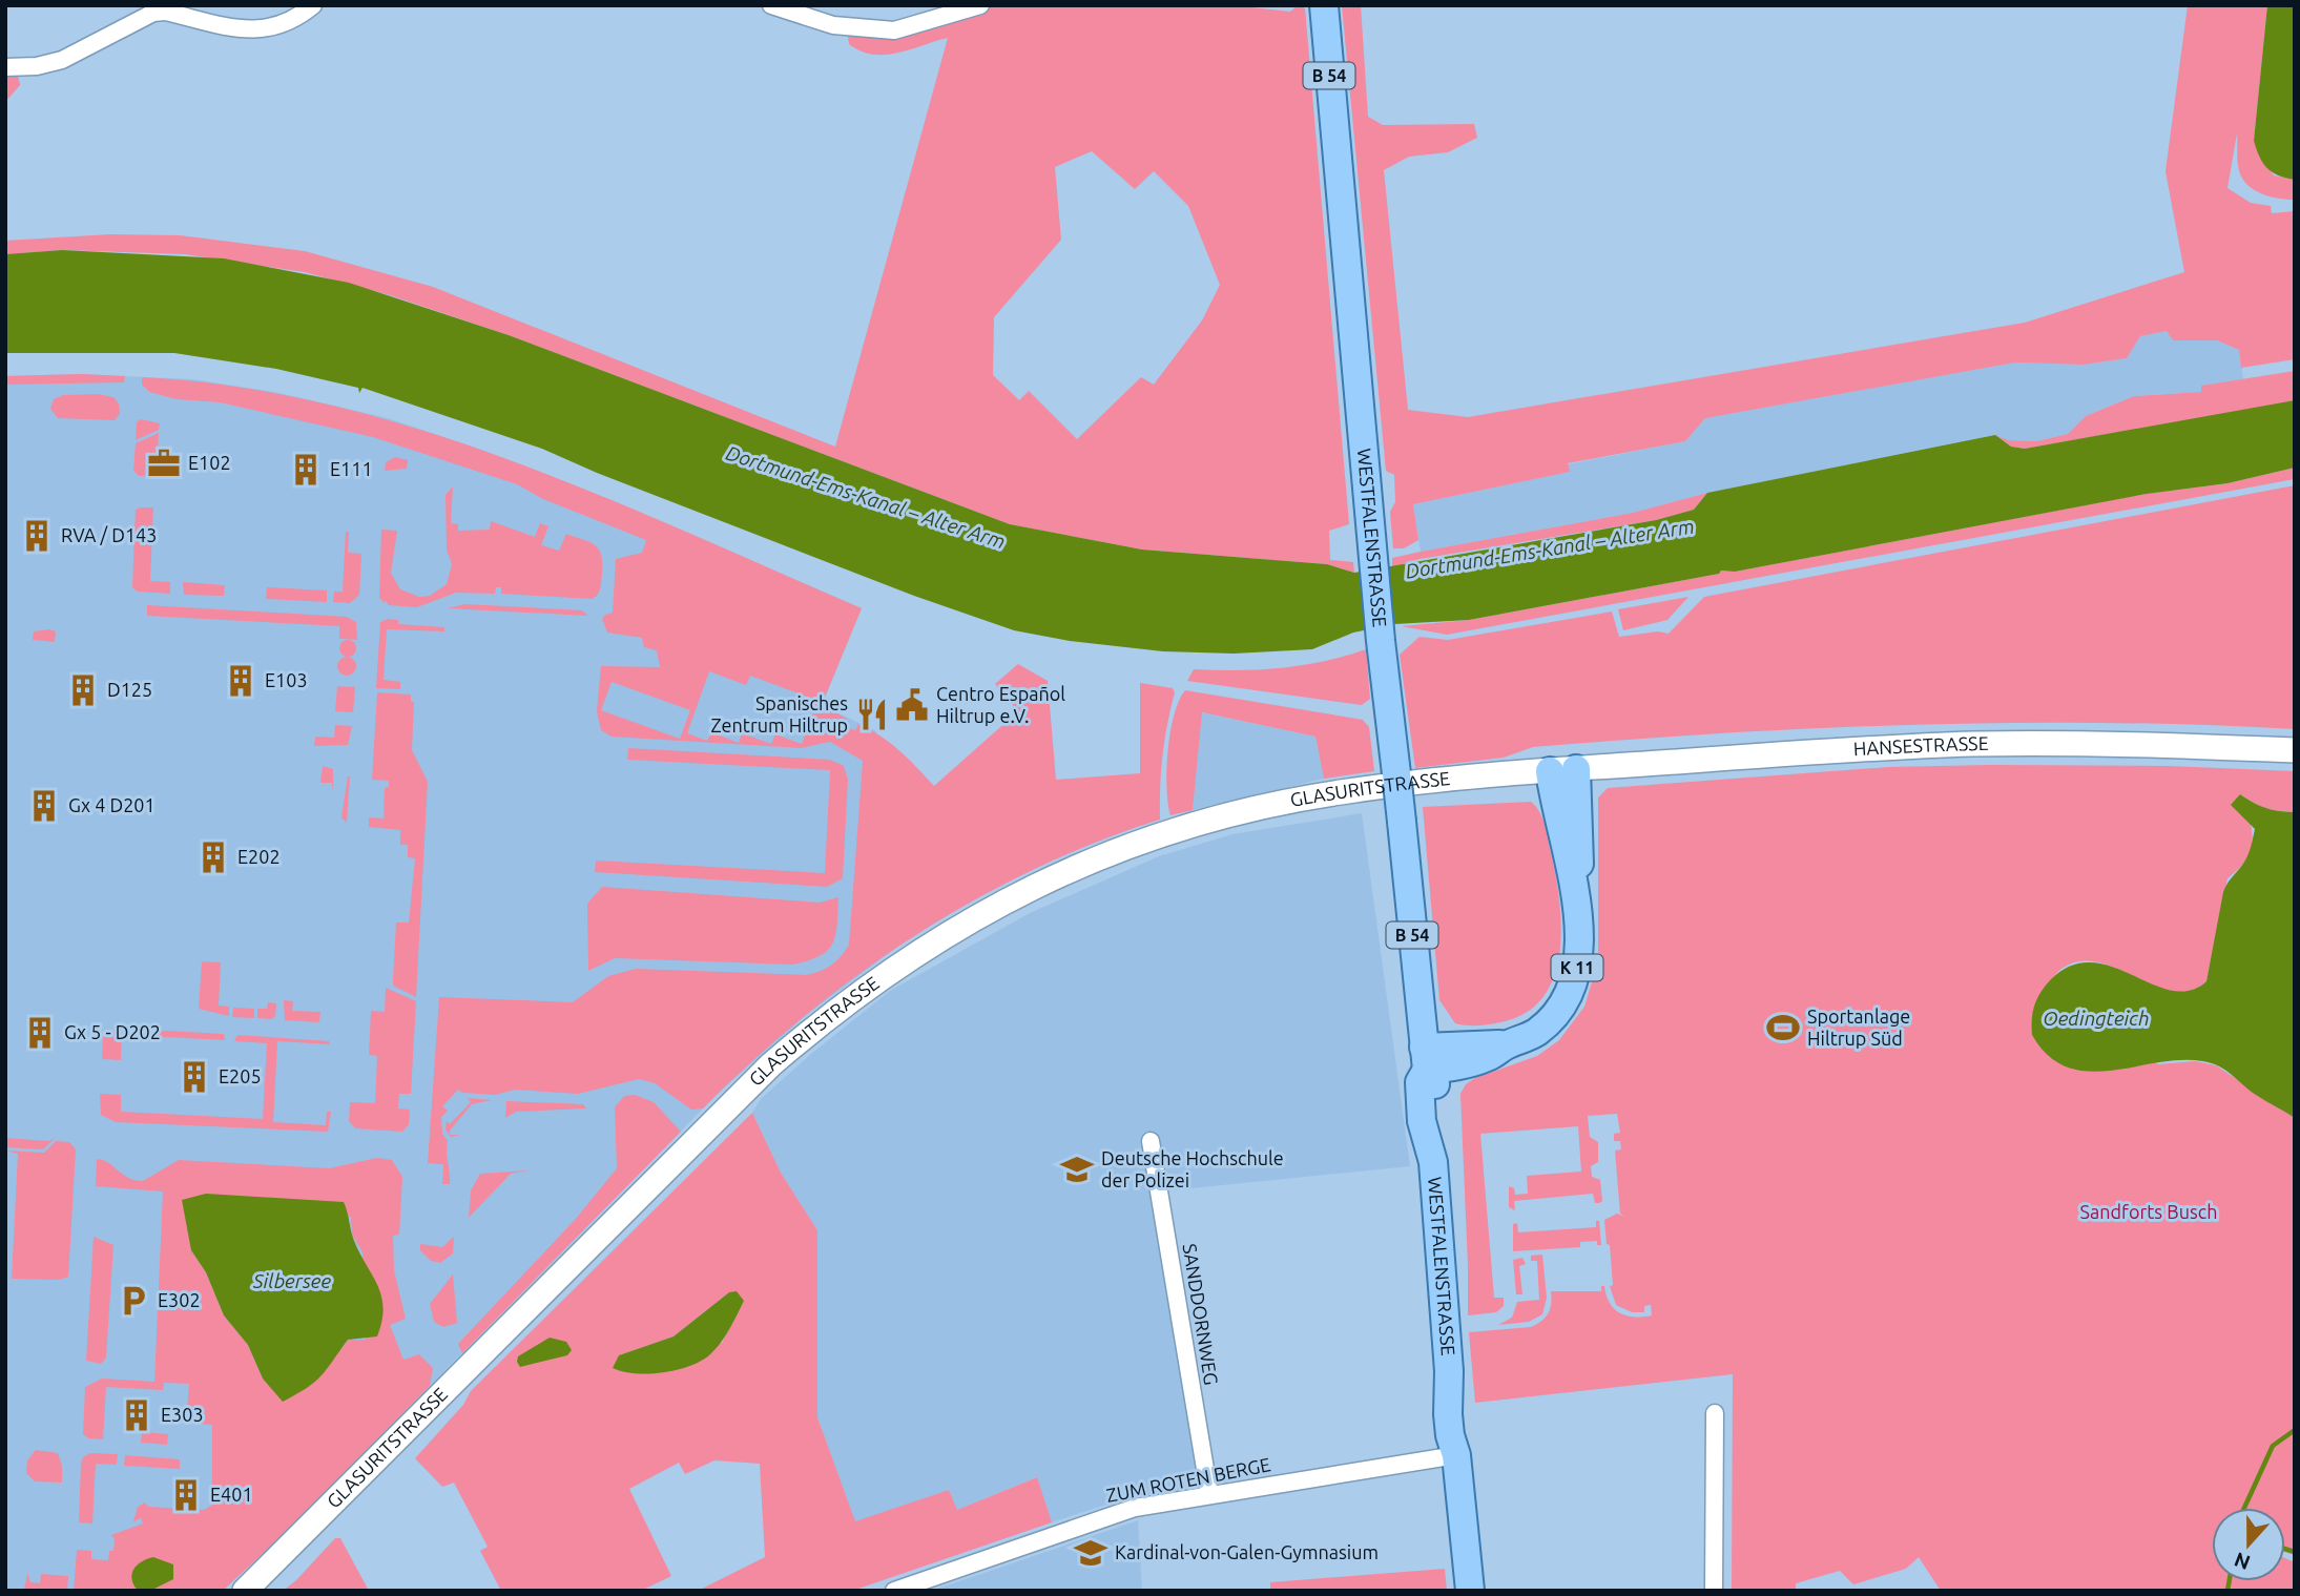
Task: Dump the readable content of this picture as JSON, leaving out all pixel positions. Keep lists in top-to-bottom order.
{
  "streets": {
    "main road": [
      "B 54",
      "WESTFALENSTRASSE",
      "HANSESTRASSE",
      "GLASURITSTRASSE",
      "K 11"
    ],
    "street": ["SANDDORNWEG", "ZUM ROTEN BERGE"]
  },
  "crossings": [
    ["WESTFALENSTRASSE", "K 11"],
    ["WESTFALENSTRASSE", "ZUM ROTEN BERGE"],
    ["HANSESTRASSE", "GLASURITSTRASSE"],
    ["HANSESTRASSE", "K 11"],
    ["GLASURITSTRASSE", "K 11"],
    ["SANDDORNWEG", "ZUM ROTEN BERGE"]
  ],
  "water": ["Dortmund-Ems-Kanal – Alter Arm", "Oedingteich", "Silbersee"],
  "parks": ["Sandforts Busch"],
  "places": {
    "office": ["E102"],
    "building": [
      "E111",
      "RVA / D143",
      "E103",
      "D125",
      "Gx 4 D201",
      "E202",
      "Gx 5 - D202",
      "E205",
      "E303",
      "E401"
    ],
    "public building": ["Centro Español Hiltrup e.V."],
    "restaurant": ["Spanisches Zentrum Hiltrup"],
    "sports": ["Sportanlage Hiltrup Süd"],
    "school or university": ["Deutsche Hochschule der Polizei", "Kardinal-von-Galen-Gymnasium"],
    "parking": ["E302"]
  },
  "north": "bottom"
}
